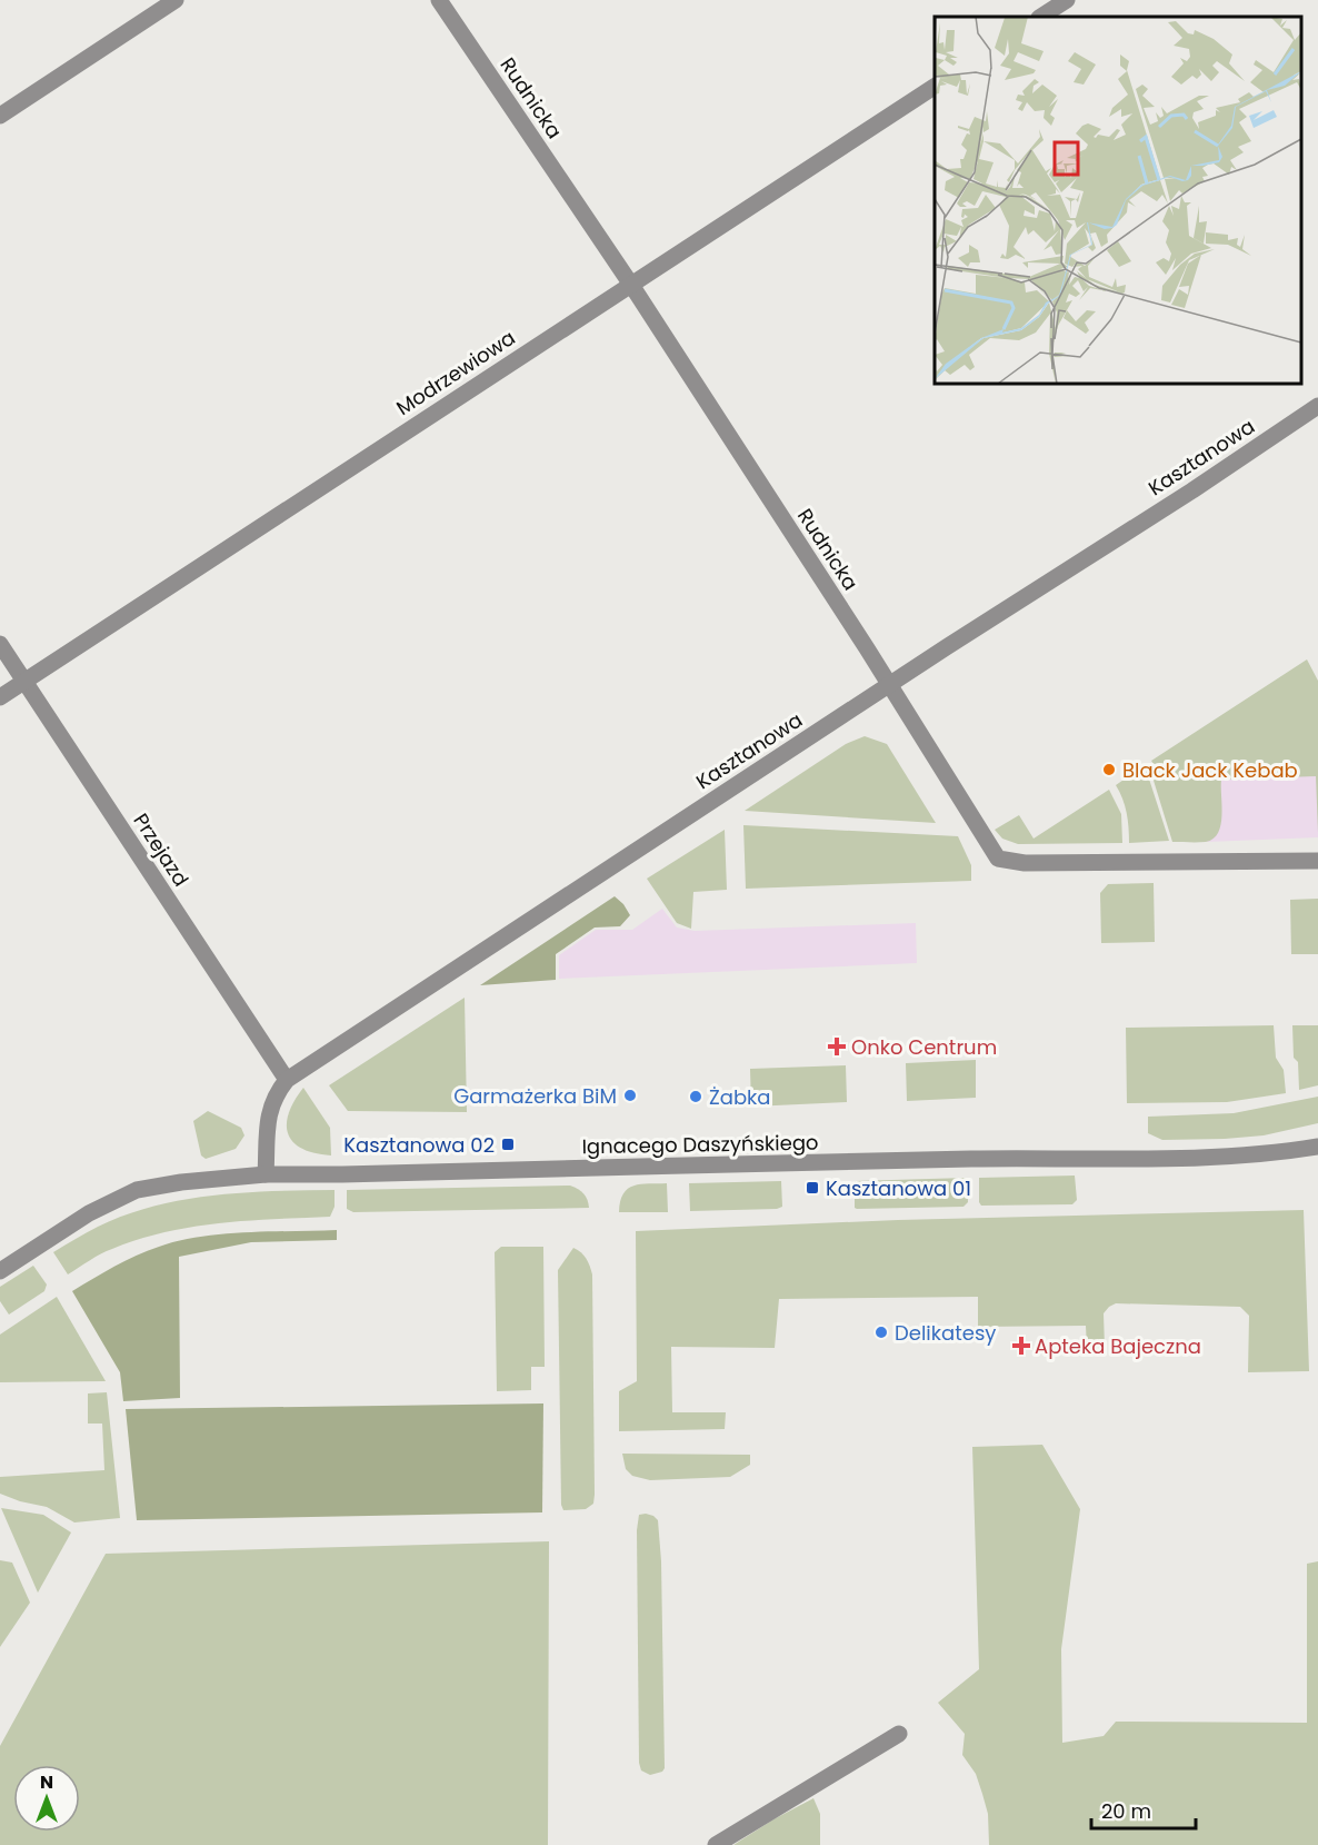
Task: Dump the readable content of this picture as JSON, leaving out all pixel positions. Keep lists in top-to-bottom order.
{
  "streets": {
    "street": [
      "Rudnicka",
      "Modrzewiowa",
      "Kasztanowa",
      "Przejazd",
      "Ignacego Daszyńskiego"
    ]
  },
  "crossings": [
    ["Rudnicka", "Modrzewiowa"],
    ["Rudnicka", "Kasztanowa"],
    ["Modrzewiowa", "Przejazd"],
    ["Kasztanowa", "Przejazd"],
    ["Kasztanowa", "Ignacego Daszyńskiego"]
  ],
  "places": {
    "other": [
      "Black Jack Kebab",
      "Garmażerka BiM",
      "Żabka",
      "Delikatesy"
    ],
    "health": ["Onko Centrum", "Apteka Bajeczna"],
    "transit": ["Kasztanowa 02", "Kasztanowa 01"]
  },
  "scale_bar": "20 m",
  "north": "top"
}
